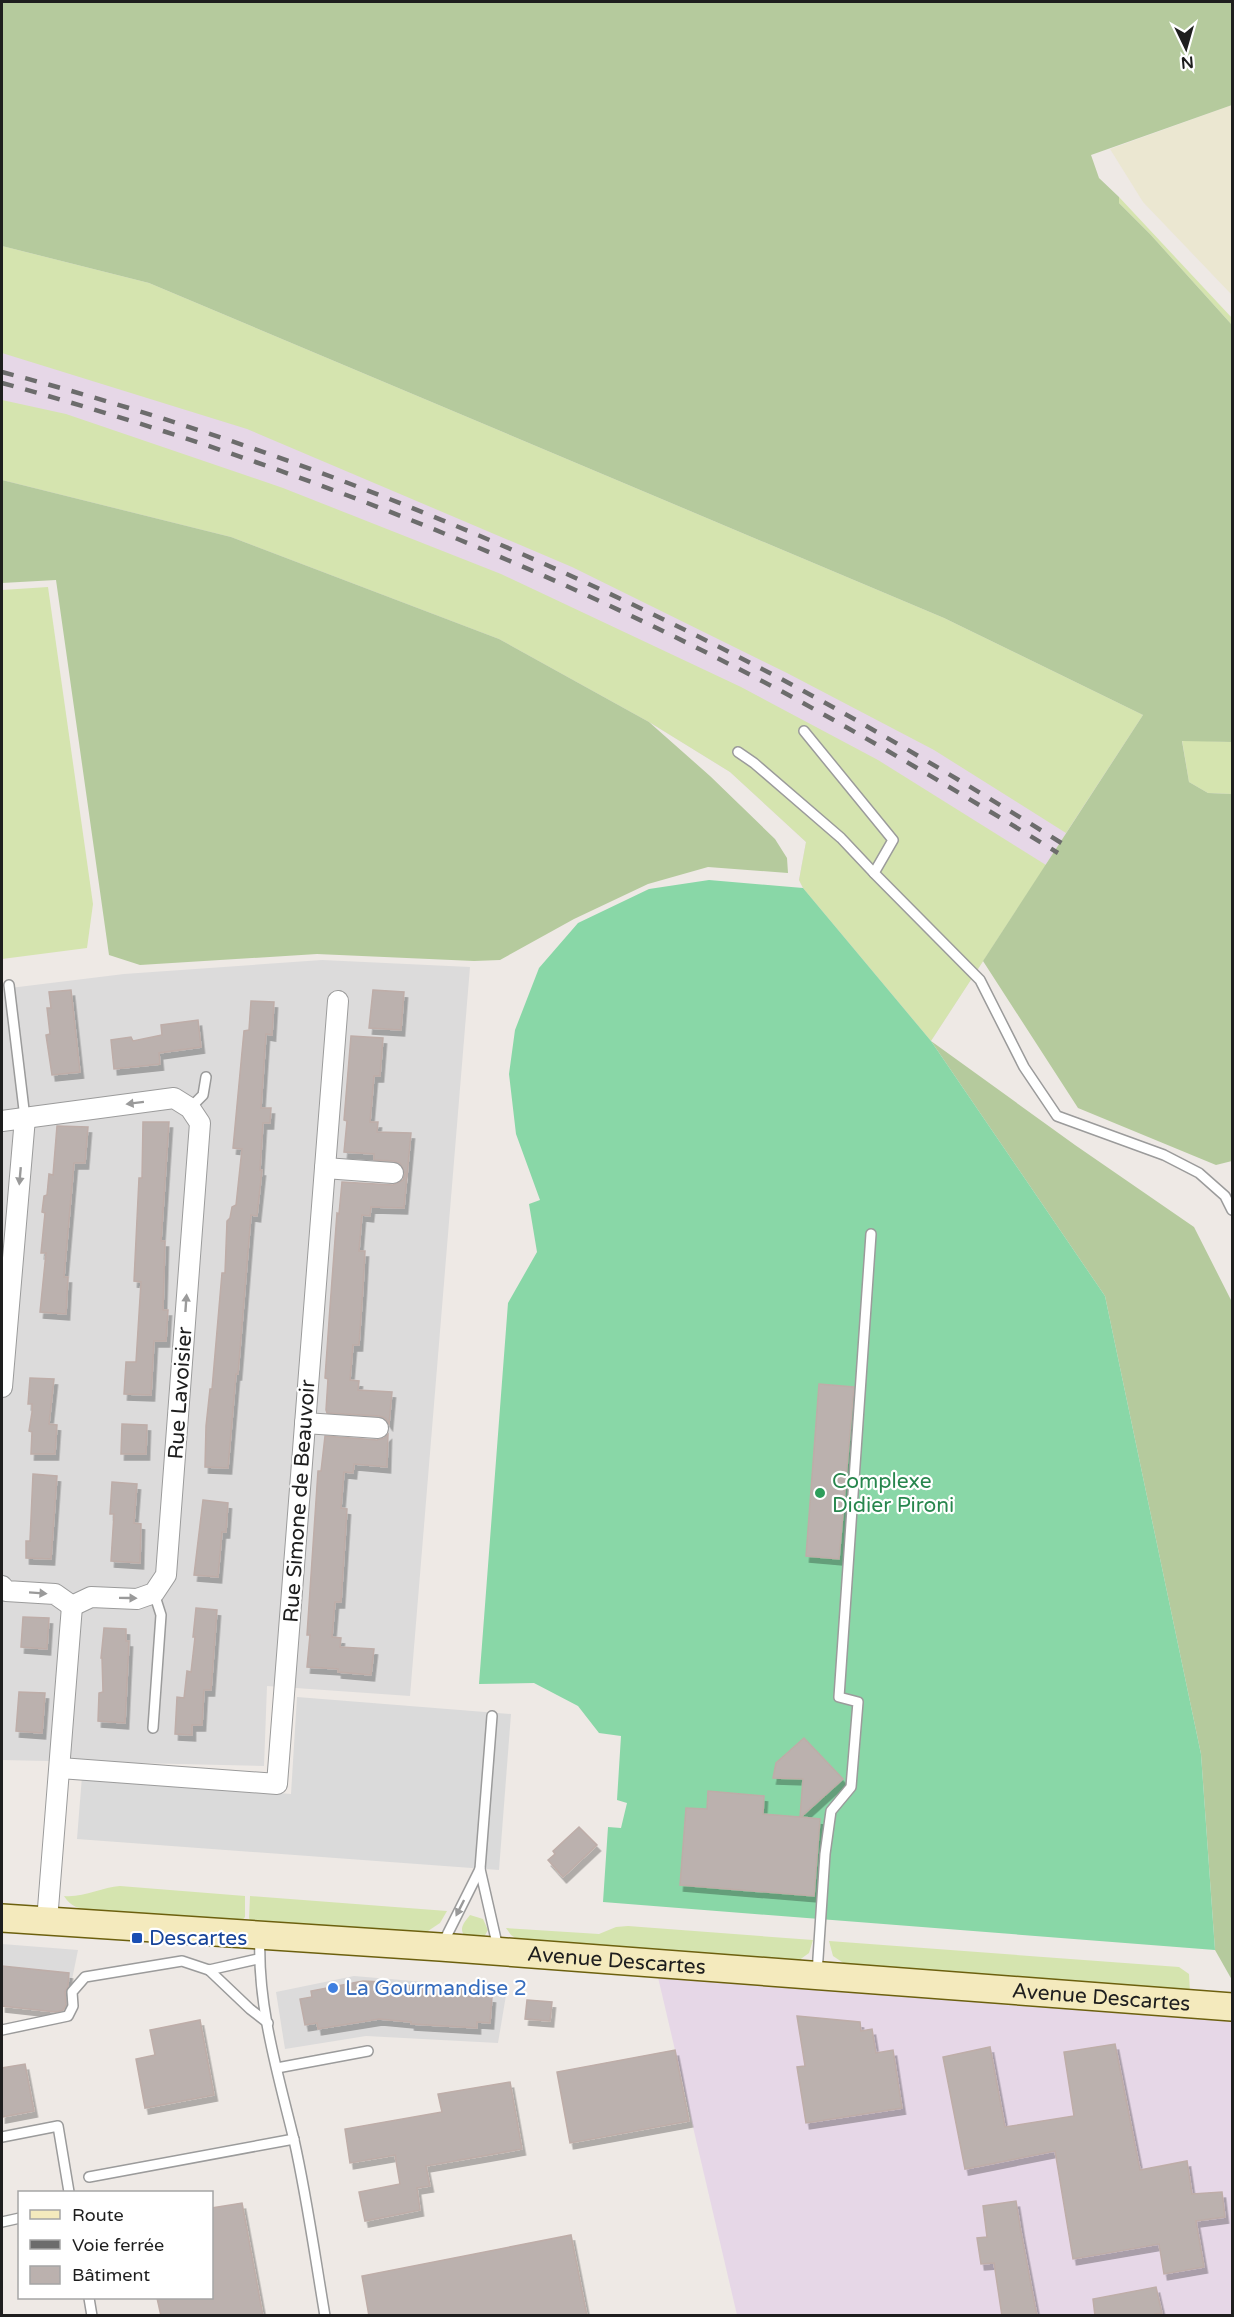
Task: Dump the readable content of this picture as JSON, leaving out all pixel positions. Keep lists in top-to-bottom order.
{
  "streets": {
    "main road": ["Avenue Descartes"],
    "street": ["Rue Lavoisier", "Rue Simone de Beauvoir"]
  },
  "one_way": ["Rue Lavoisier"],
  "places": {
    "other": ["Complexe Didier Pironi", "La Gourmandise 2"],
    "transit": ["Descartes"]
  },
  "legend": ["Route", "Voie ferrée", "Bâtiment"],
  "north": "bottom"
}
